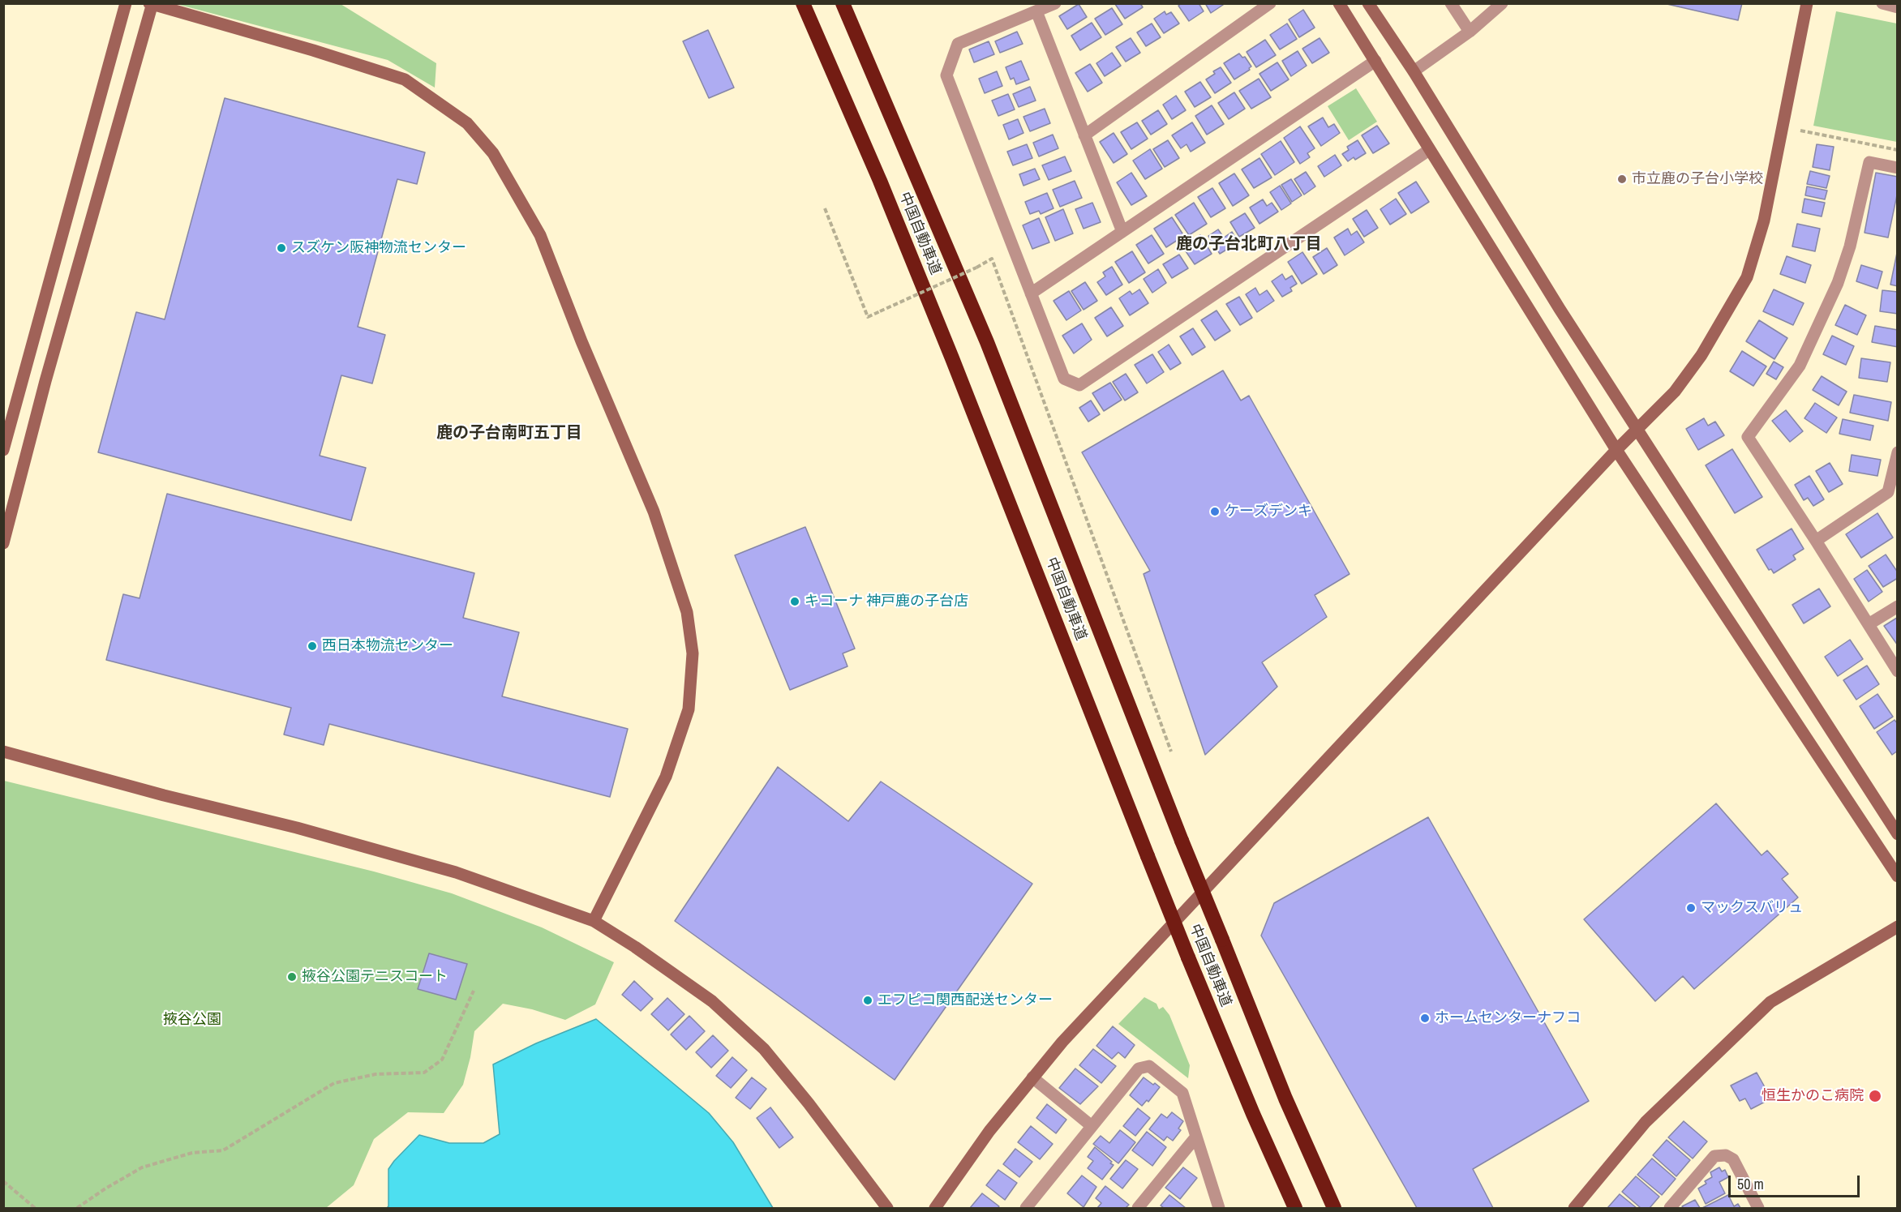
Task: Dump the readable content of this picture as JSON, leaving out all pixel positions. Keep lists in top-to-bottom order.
{
  "streets": {
    "highway": ["中国自動車道"]
  },
  "districts": ["鹿の子台北町八丁目", "鹿の子台南町五丁目"],
  "parks": ["掖谷公園"],
  "places": [
    "市立鹿の子台小学校",
    "スズケン阪神物流センター",
    "ケーズデンキ",
    "キコーナ 神戸鹿の子台店",
    "西日本物流センター",
    "マックスバリュ",
    "掖谷公園テニスコート",
    "エフピコ関西配送センター",
    "ホームセンターナフコ",
    "恒生かのこ病院"
  ],
  "scale_bar": "50 m"
}
